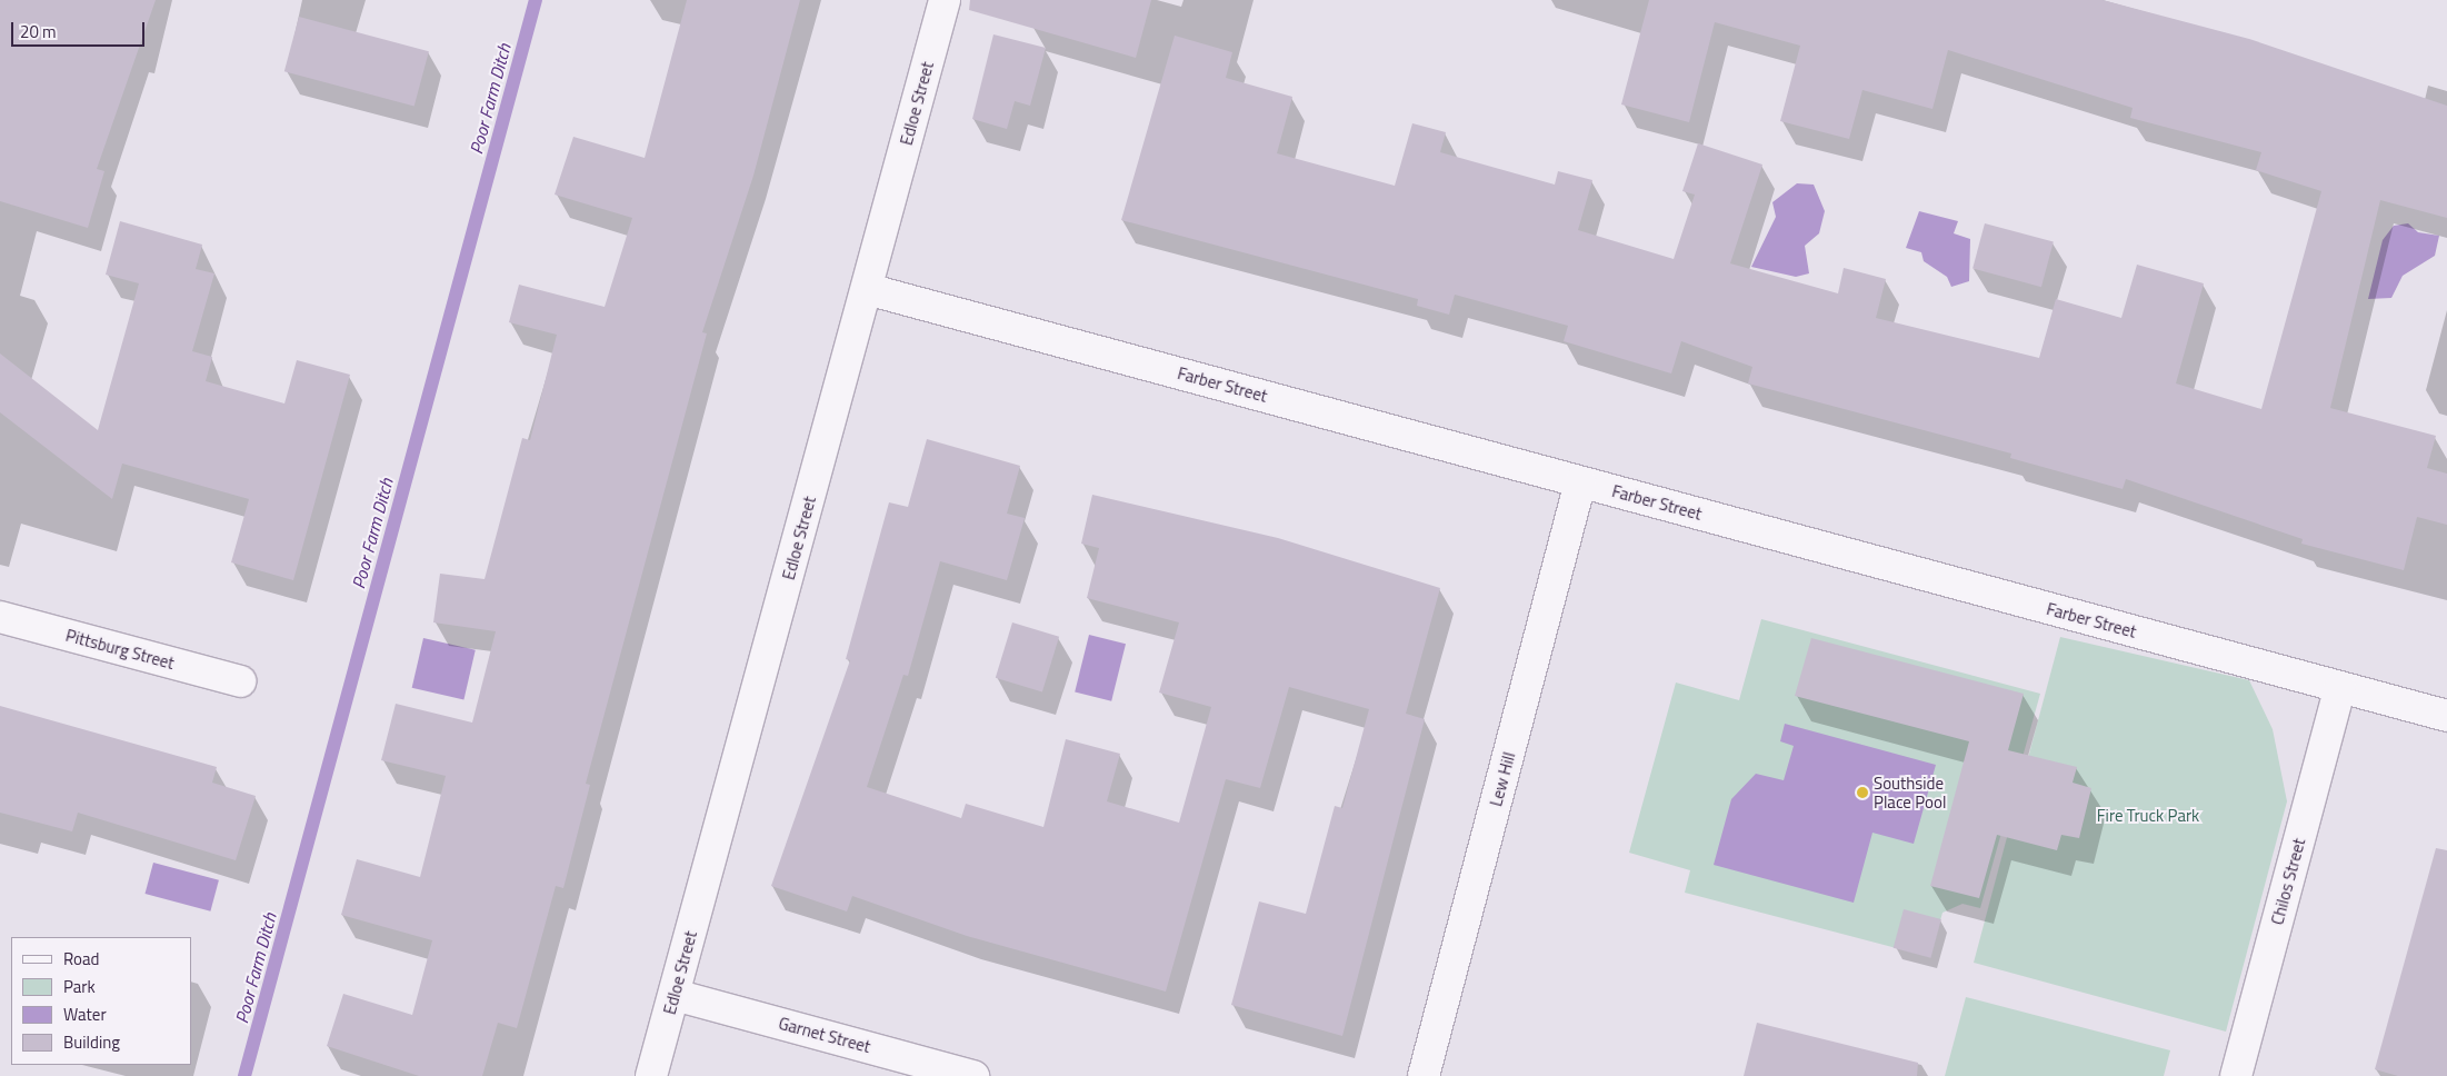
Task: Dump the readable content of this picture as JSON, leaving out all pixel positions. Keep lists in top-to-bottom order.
{
  "streets": {
    "street": [
      "Edloe Street",
      "Farber Street",
      "Pittsburg Street",
      "Lew Hill",
      "Chilos Street",
      "Garnet Street"
    ]
  },
  "crossings": [
    ["Edloe Street", "Farber Street"],
    ["Edloe Street", "Garnet Street"],
    ["Farber Street", "Lew Hill"],
    ["Farber Street", "Chilos Street"]
  ],
  "water": ["Poor Farm Ditch"],
  "parks": ["Fire Truck Park"],
  "places": ["Southside Place Pool"],
  "legend": [
    "Road",
    "Park",
    "Water",
    "Building"
  ],
  "scale_bar": "20 m"
}
